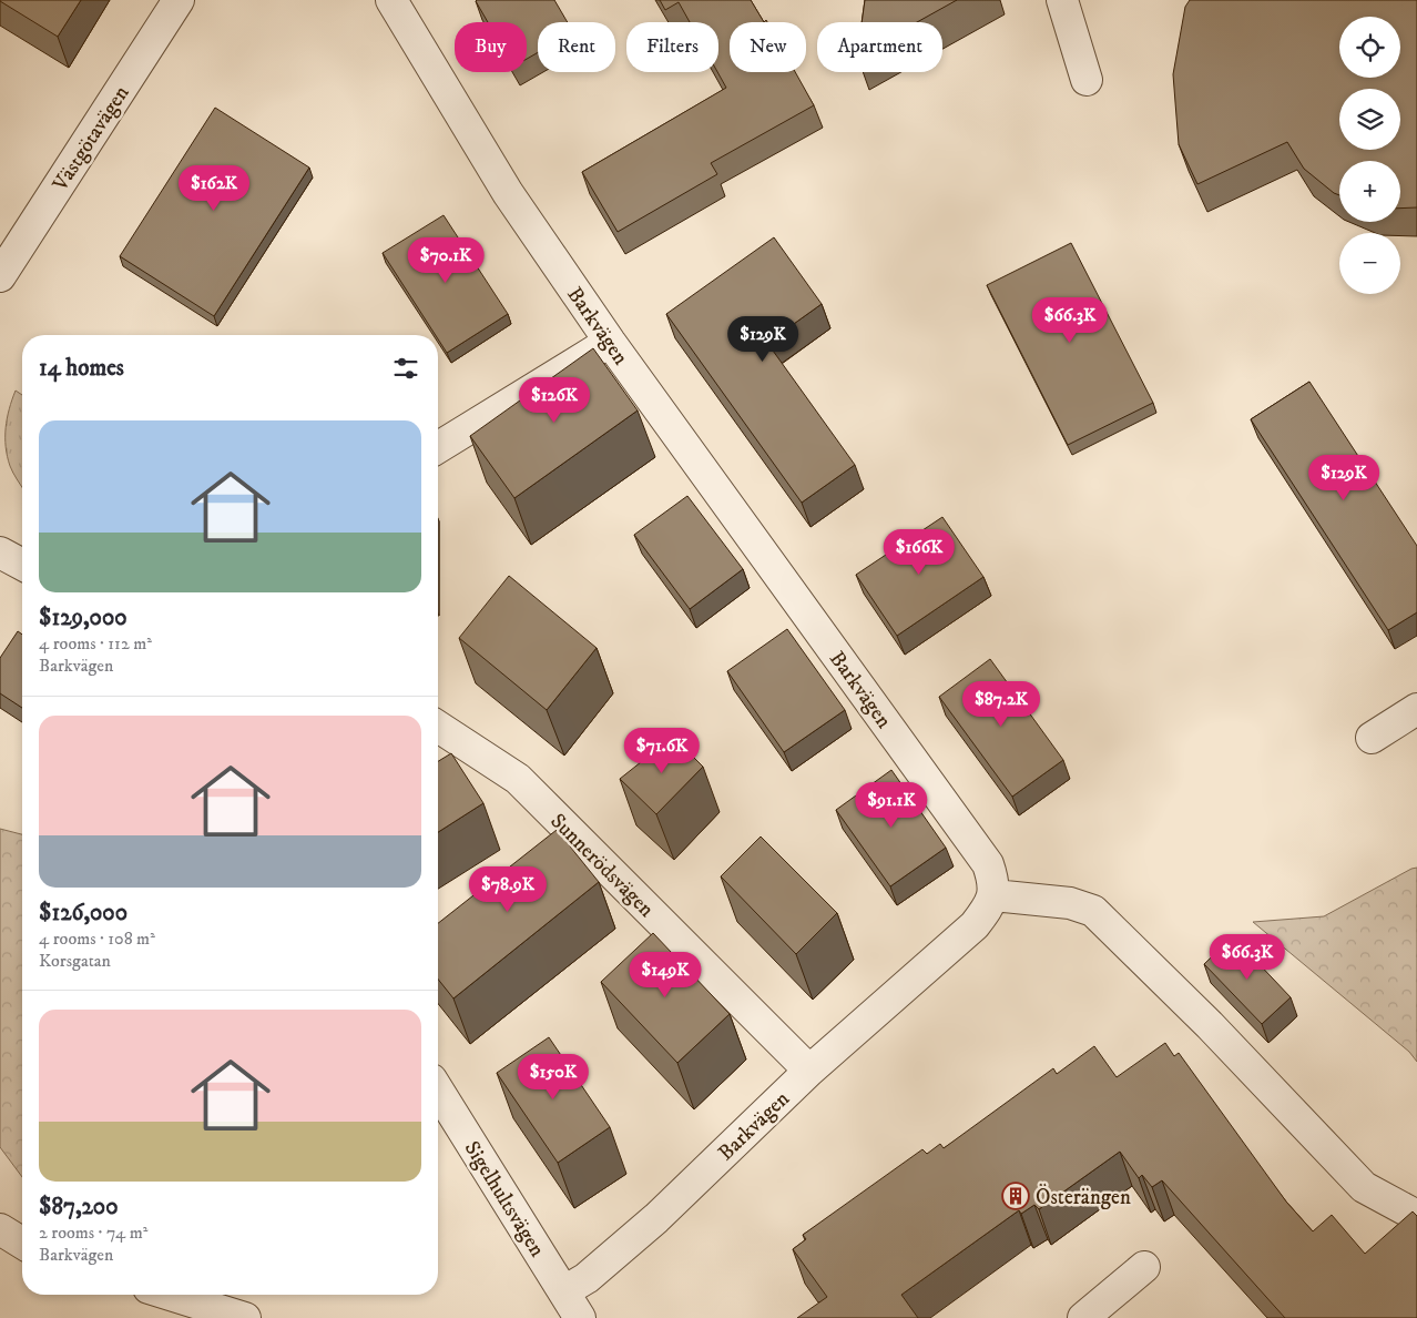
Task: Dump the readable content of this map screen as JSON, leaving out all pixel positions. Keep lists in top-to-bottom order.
{
  "streets": {
    "street": [
      "Västgötavägen",
      "Barkvägen",
      "Sunnerödsvägen",
      "Sigelhultsvägen"
    ]
  },
  "crossings": [
    ["Barkvägen", "Sunnerödsvägen"],
    ["Barkvägen", "Sigelhultsvägen"]
  ],
  "places": {
    "building": ["Österängen"]
  },
  "page": {
    "map_buttons": ["+", "−"],
    "chip": [
      "Buy",
      "Rent",
      "Filters",
      "New",
      "Apartment"
    ],
    "price": [
      "$162K",
      "$70.1K",
      "$66.3K",
      "$129K",
      "$126K",
      "$129K",
      "$166K",
      "$87.2K",
      "$71.6K",
      "$91.1K",
      "$78.9K",
      "$66.3K",
      "$149K",
      "$150K"
    ],
    "heading": "14 homes",
    "list": [
      {
        "name": "$129,000",
        "note": "4 rooms · 112 m² · Barkvägen"
      },
      {
        "name": "$126,000",
        "note": "4 rooms · 108 m² · Korsgatan"
      },
      {
        "name": "$87,200",
        "note": "2 rooms · 74 m² · Barkvägen"
      }
    ]
  }
}
